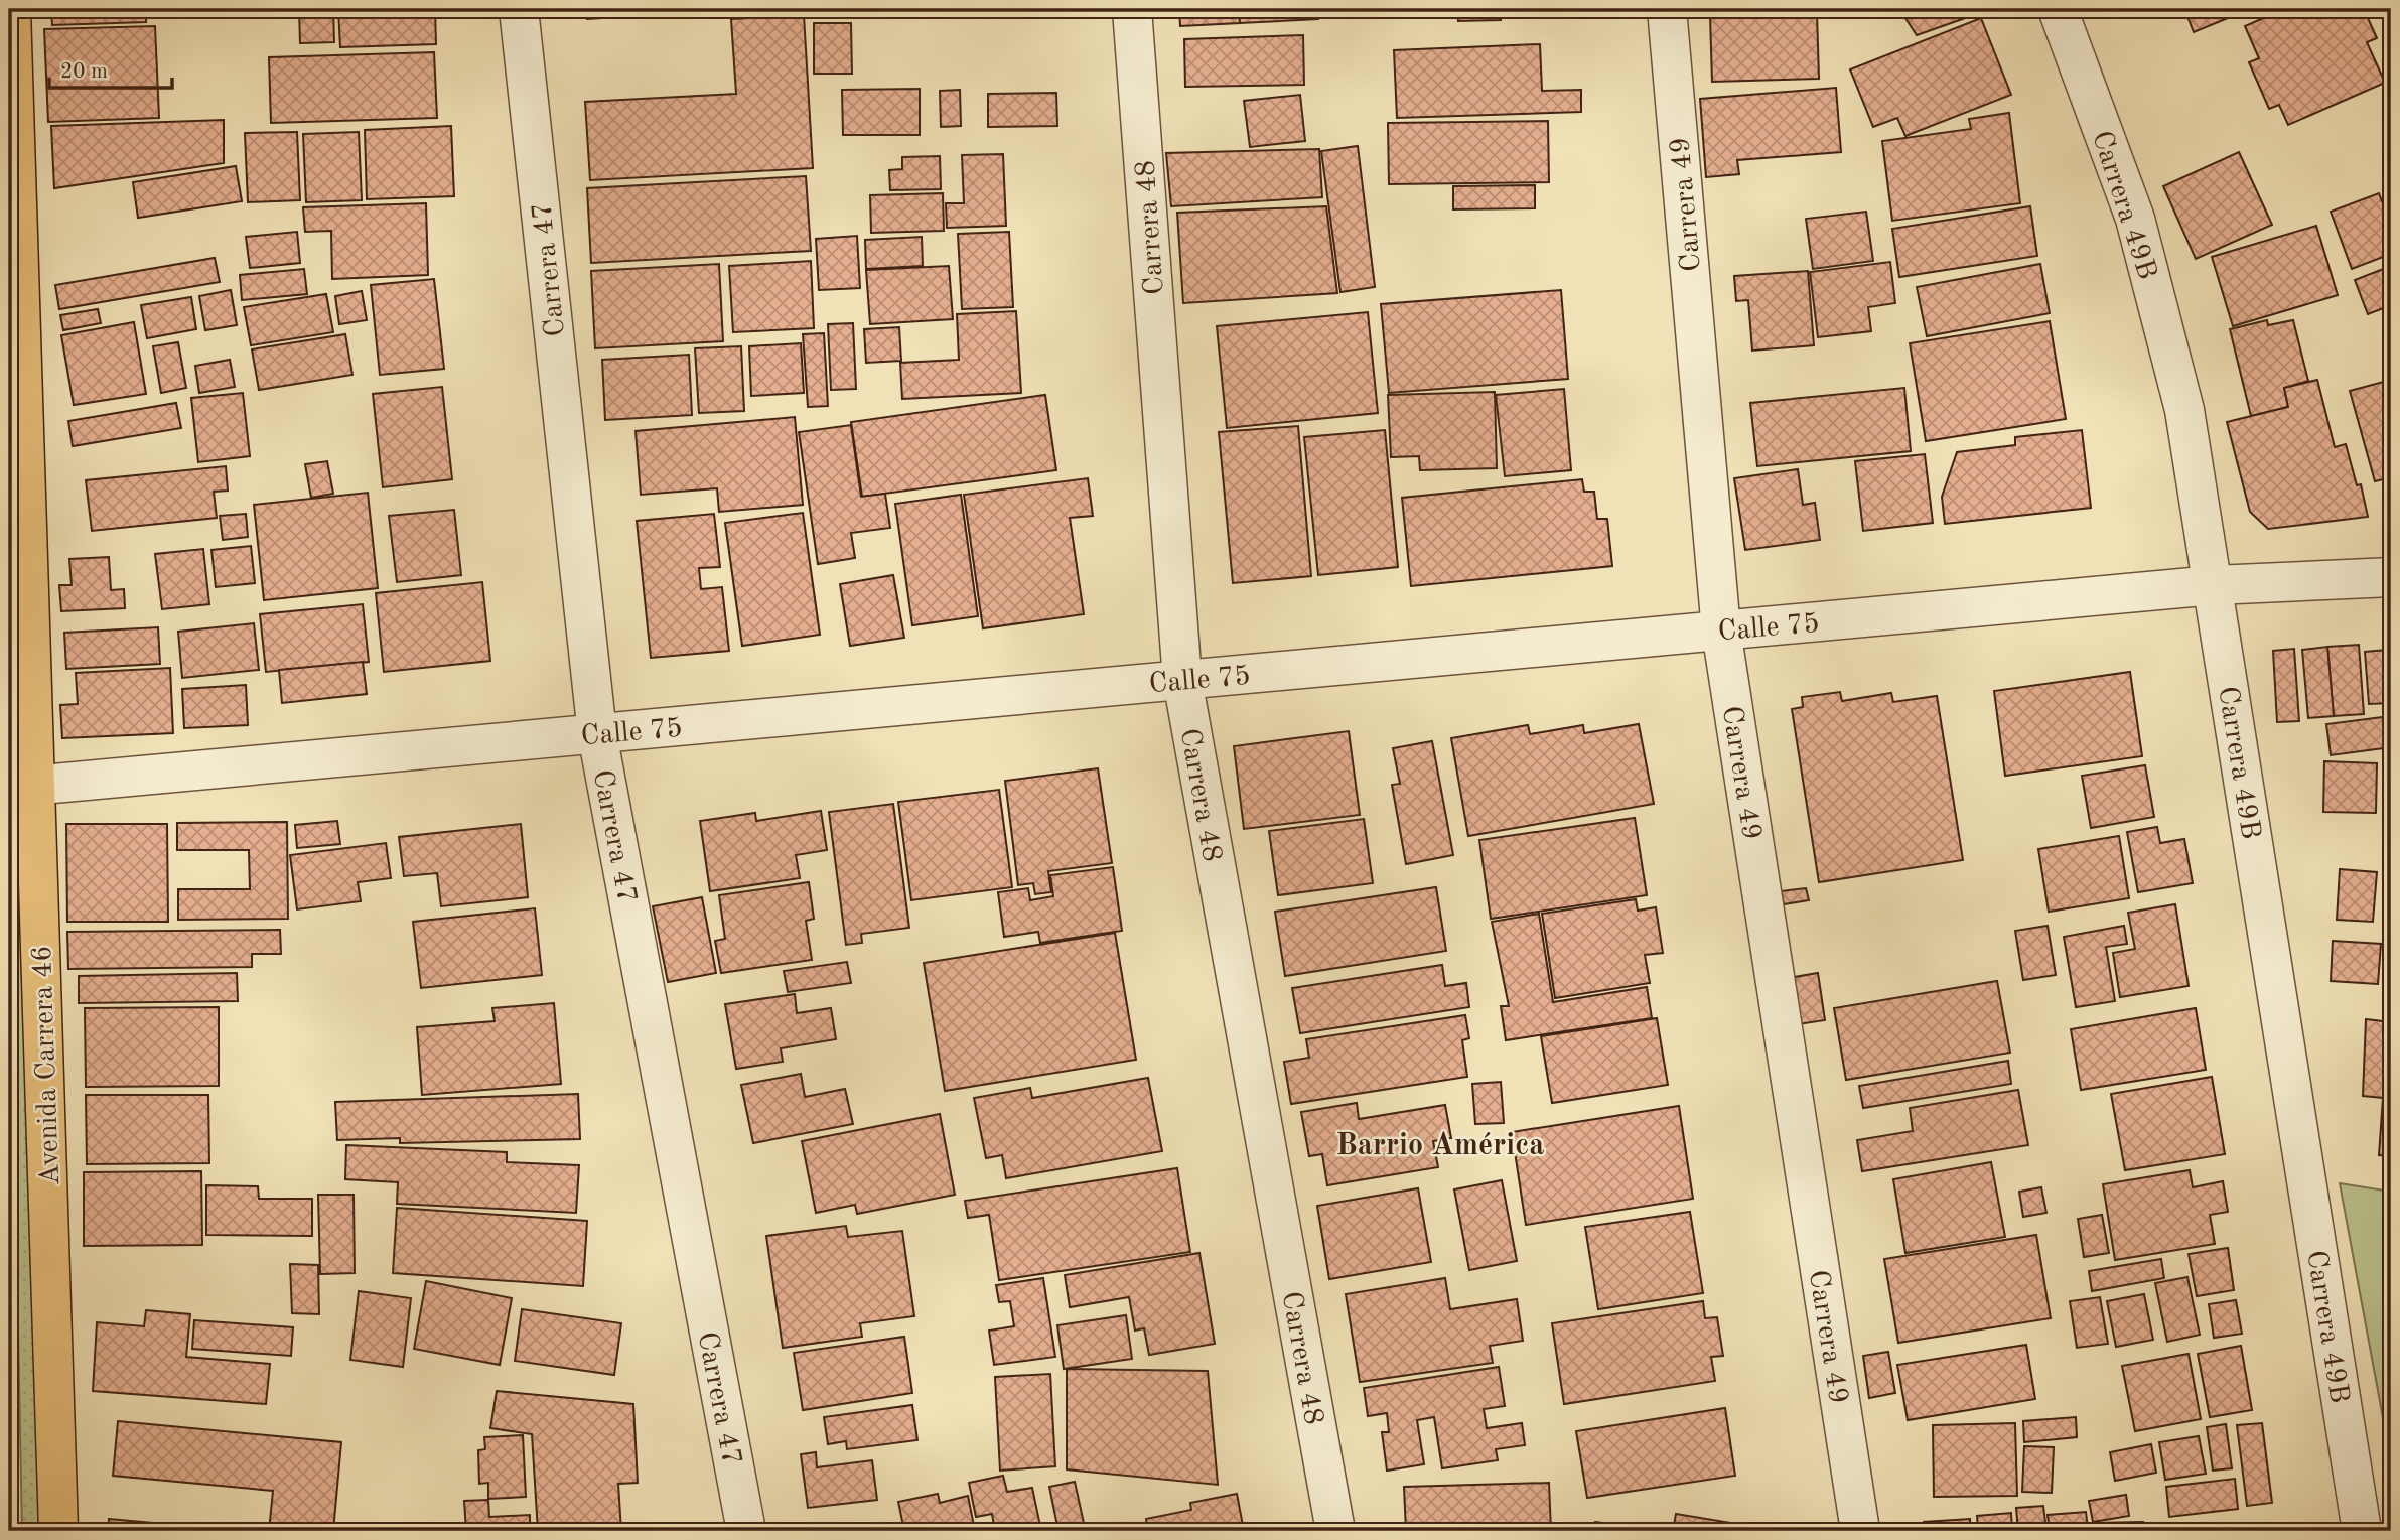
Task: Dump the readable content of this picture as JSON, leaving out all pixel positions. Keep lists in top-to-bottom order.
{
  "streets": {
    "main road": ["Avenida Carrera 46"],
    "street": [
      "Carrera 49",
      "Carrera 49B",
      "Carrera 48",
      "Carrera 47",
      "Calle 75"
    ]
  },
  "crossings": [
    ["Carrera 49", "Calle 75"],
    ["Carrera 49B", "Calle 75"],
    ["Carrera 48", "Calle 75"],
    ["Carrera 47", "Calle 75"],
    ["Calle 75", "Avenida Carrera 46"]
  ],
  "districts": ["Barrio América"],
  "scale_bar": "20 m"
}
